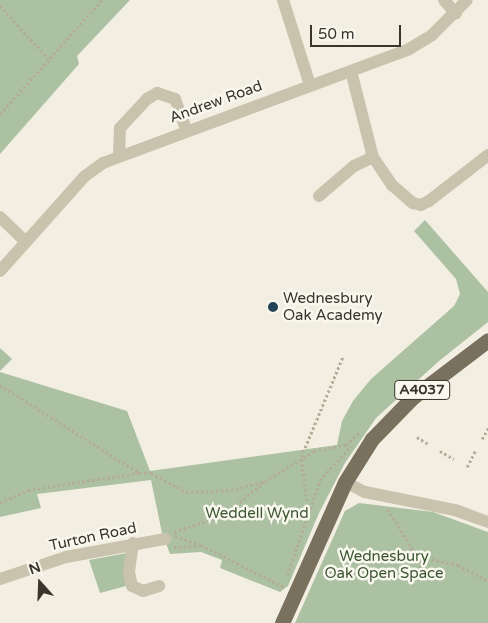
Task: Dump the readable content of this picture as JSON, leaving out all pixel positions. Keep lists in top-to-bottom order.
{
  "streets": {
    "main road": ["A4037"],
    "street": ["Andrew Road", "Turton Road"]
  },
  "parks": ["Weddell Wynd", "Wednesbury Oak Open Space"],
  "places": ["Wednesbury Oak Academy"],
  "scale_bar": "50 m",
  "north": "top"
}
